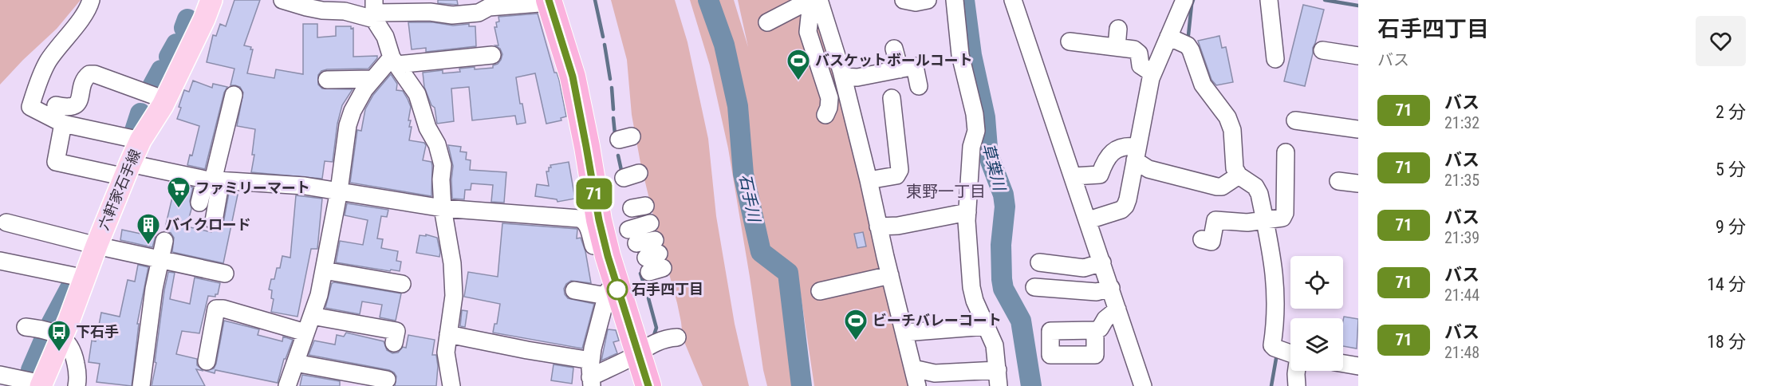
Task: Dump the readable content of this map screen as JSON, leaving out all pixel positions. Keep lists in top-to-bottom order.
{
  "streets": {
    "main road": ["六軒家石手線"]
  },
  "districts": ["東野一丁目"],
  "water": ["草葉川", "石手川"],
  "places": {
    "sports": ["バスケットボールコート", "ビーチバレーコート"],
    "supermarket": ["ファミリーマート"],
    "building": ["バイクロード"],
    "other": ["石手四丁目"],
    "bus stop": ["下石手"]
  },
  "lines": ["bus line 71"],
  "page": {
    "on_map": "71",
    "heading": ["石手四丁目", "バス"],
    "list": [
      {
        "mark": "71",
        "name": "バス",
        "note": "21:32",
        "value": "2 分"
      },
      {
        "mark": "71",
        "name": "バス",
        "note": "21:35",
        "value": "5 分"
      },
      {
        "mark": "71",
        "name": "バス",
        "note": "21:39",
        "value": "9 分"
      },
      {
        "mark": "71",
        "name": "バス",
        "note": "21:44",
        "value": "14 分"
      },
      {
        "mark": "71",
        "name": "バス",
        "note": "21:48",
        "value": "18 分"
      }
    ]
  }
}
